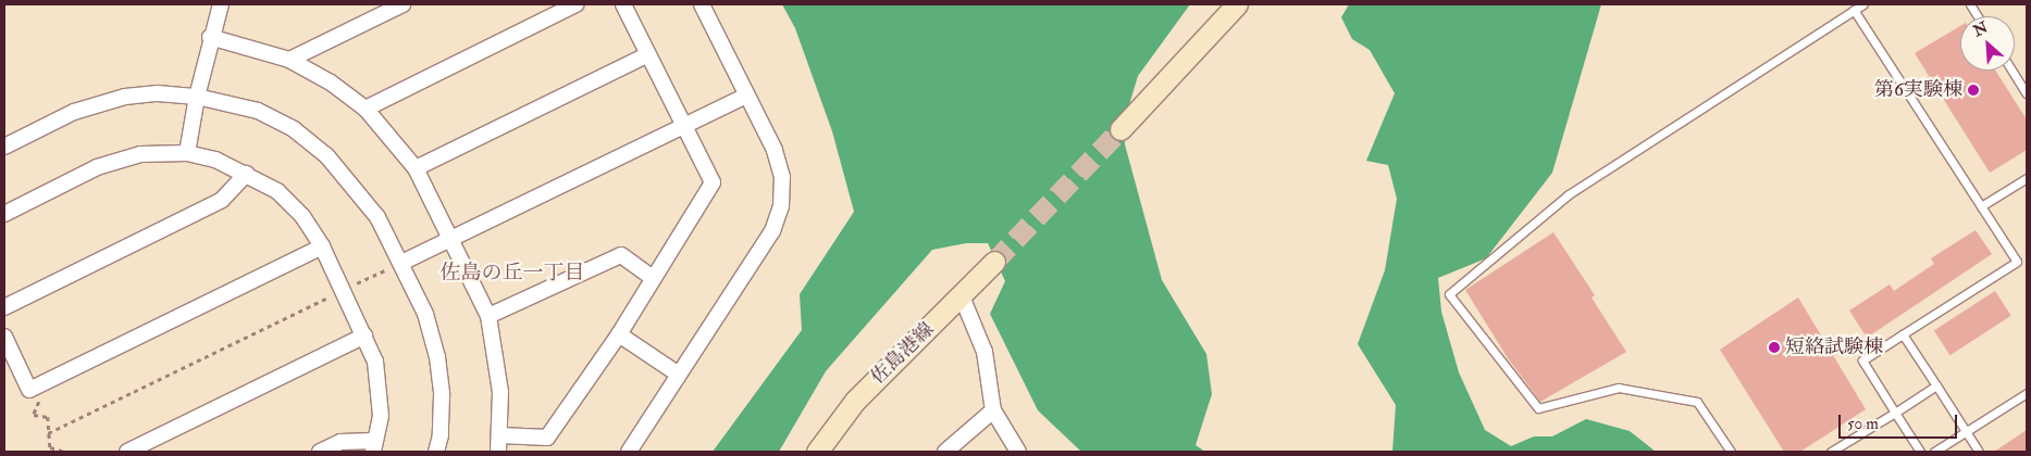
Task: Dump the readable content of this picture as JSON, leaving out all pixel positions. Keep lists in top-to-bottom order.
{
  "streets": {
    "main road": ["佐島港線"]
  },
  "districts": ["佐島の丘一丁目"],
  "places": ["第6実験棟", "短絡試験棟"],
  "scale_bar": "50 m",
  "north": "top left"
}
